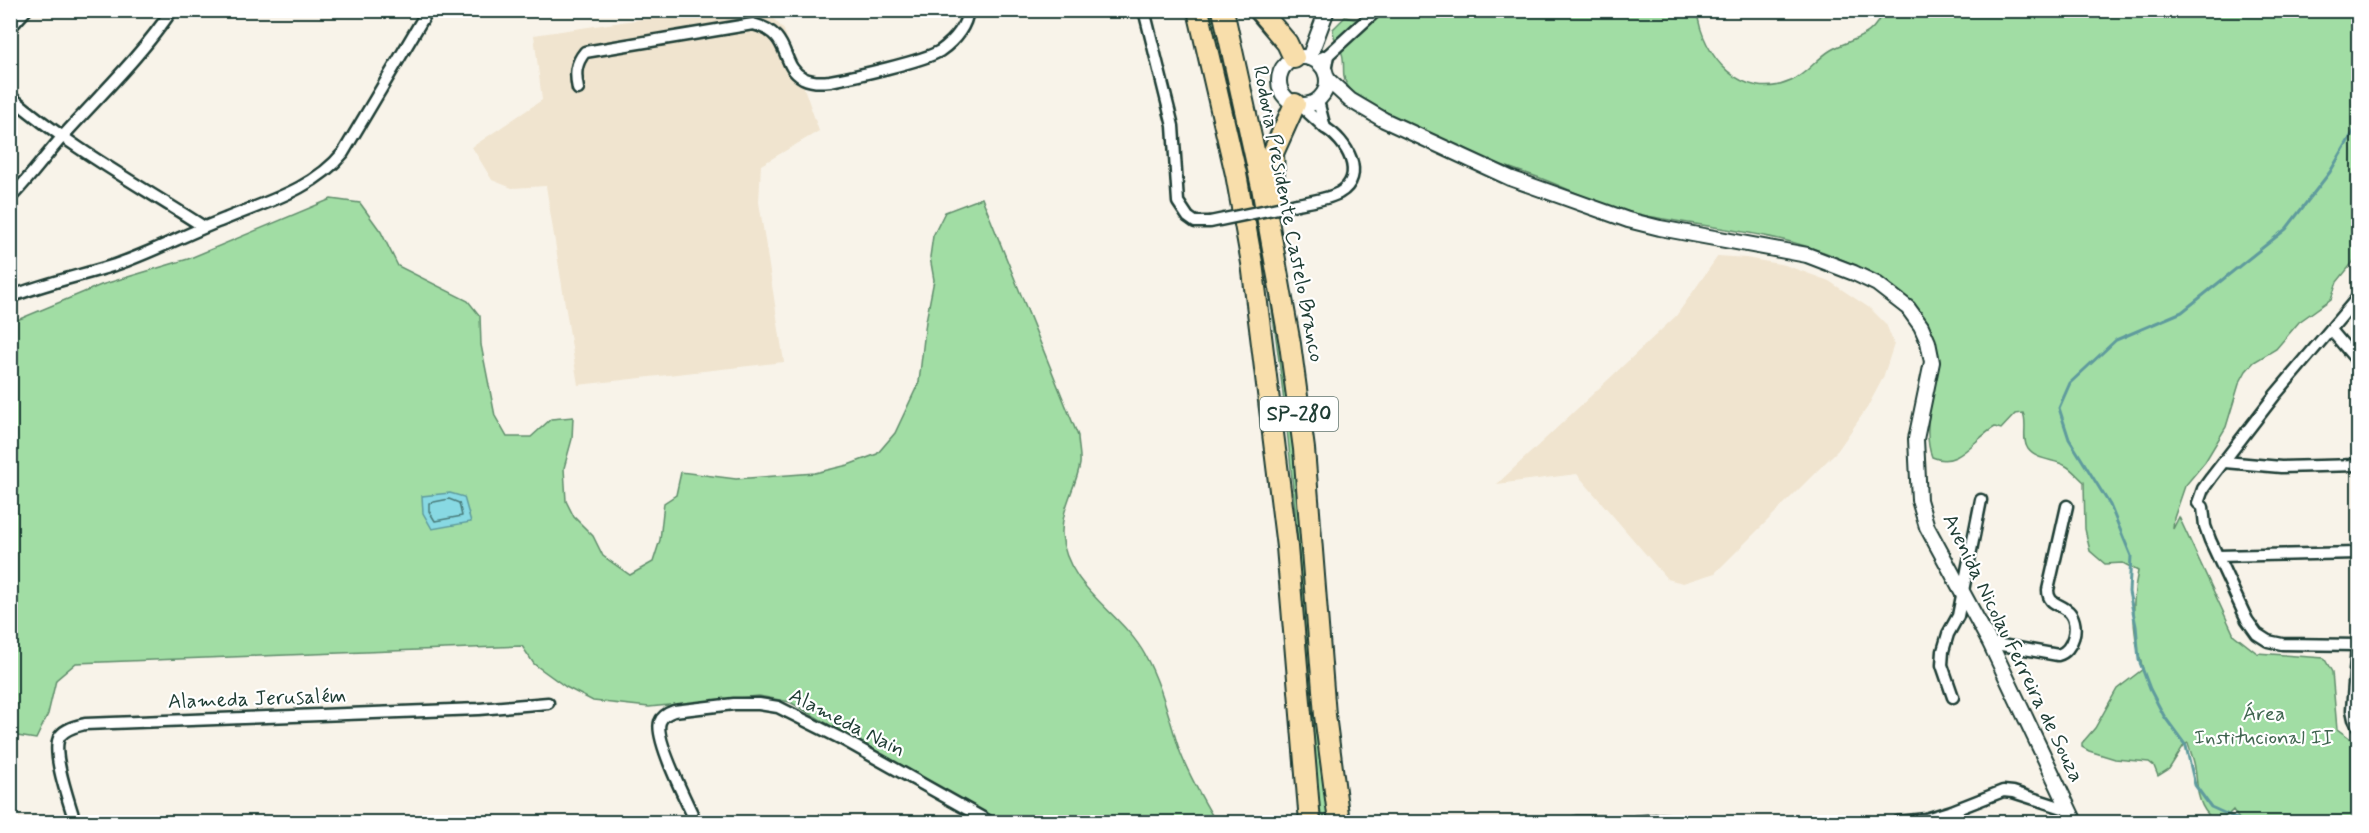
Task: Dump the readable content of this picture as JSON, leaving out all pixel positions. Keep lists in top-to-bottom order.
{
  "streets": {
    "highway": ["Rodovia Presidente Castelo Branco", "SP-280"],
    "street": ["Avenida Nicolau Ferreira de Souza", "Alameda Jerusalém", "Alameda Nain"]
  },
  "parks": ["Área Institucional II"]
}
